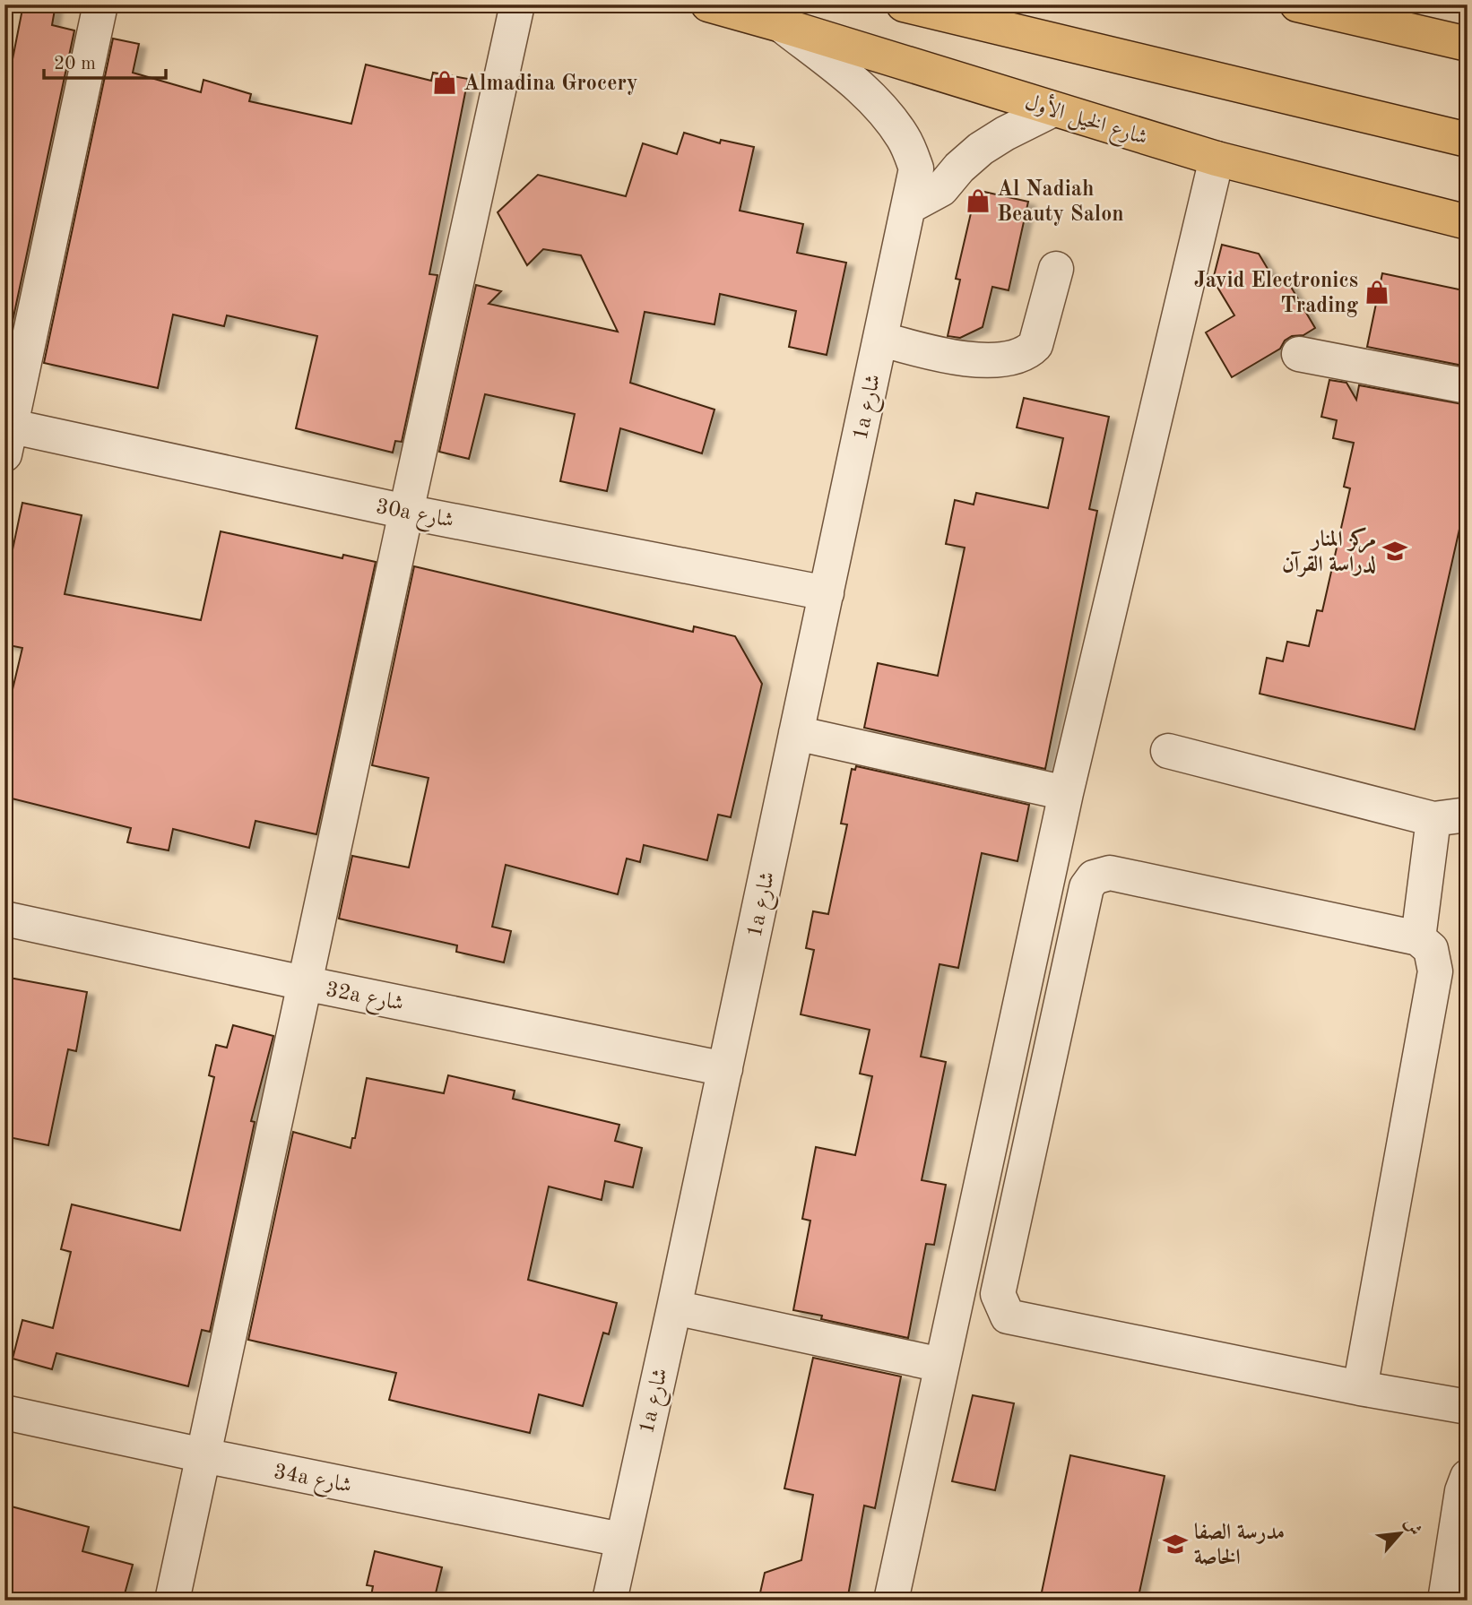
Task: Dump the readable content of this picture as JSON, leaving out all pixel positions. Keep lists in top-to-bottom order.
{
  "streets": {
    "main road": ["شارع الخيل الأول"],
    "street": [
      "1a شارع",
      "30a شارع",
      "32a شارع",
      "34a شارع"
    ]
  },
  "crossings": [
    ["شارع الخيل الأول", "1a شارع"],
    ["1a شارع", "30a شارع"],
    ["1a شارع", "32a شارع"],
    ["1a شارع", "34a شارع"]
  ],
  "places": {
    "shop": ["Almadina Grocery", "Al Nadiah Beauty Salon", "Javid Electronics Trading"],
    "school or university": ["مركز المنار لدراسة القرآن", "مدرسة الصفا الخاصة"]
  },
  "scale_bar": "20 m",
  "north": "top right"
}
